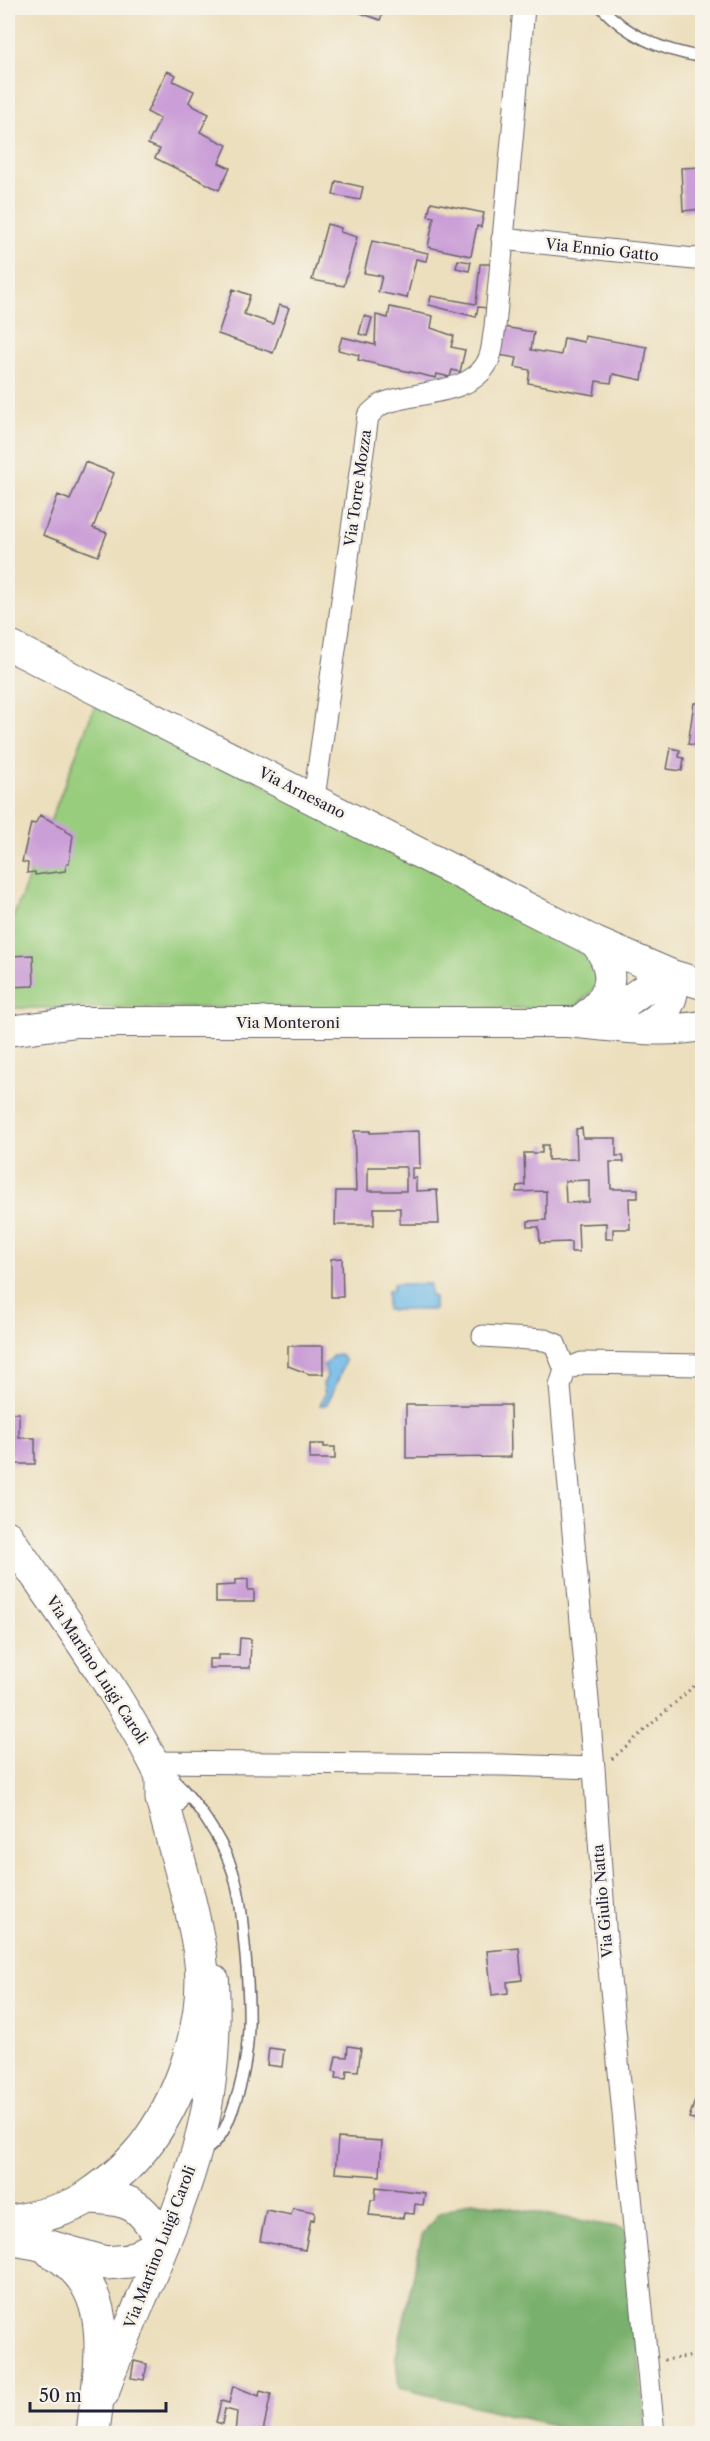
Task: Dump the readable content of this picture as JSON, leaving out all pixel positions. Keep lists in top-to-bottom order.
{
  "streets": {
    "main road": ["Via Arnesano", "Via Monteroni", "Via Martino Luigi Caroli"],
    "street": ["Via Ennio Gatto", "Via Torre Mozza", "Via Giulio Natta"]
  },
  "crossings": [
    ["Via Ennio Gatto", "Via Torre Mozza"],
    ["Via Torre Mozza", "Via Arnesano"]
  ],
  "scale_bar": "50 m"
}
